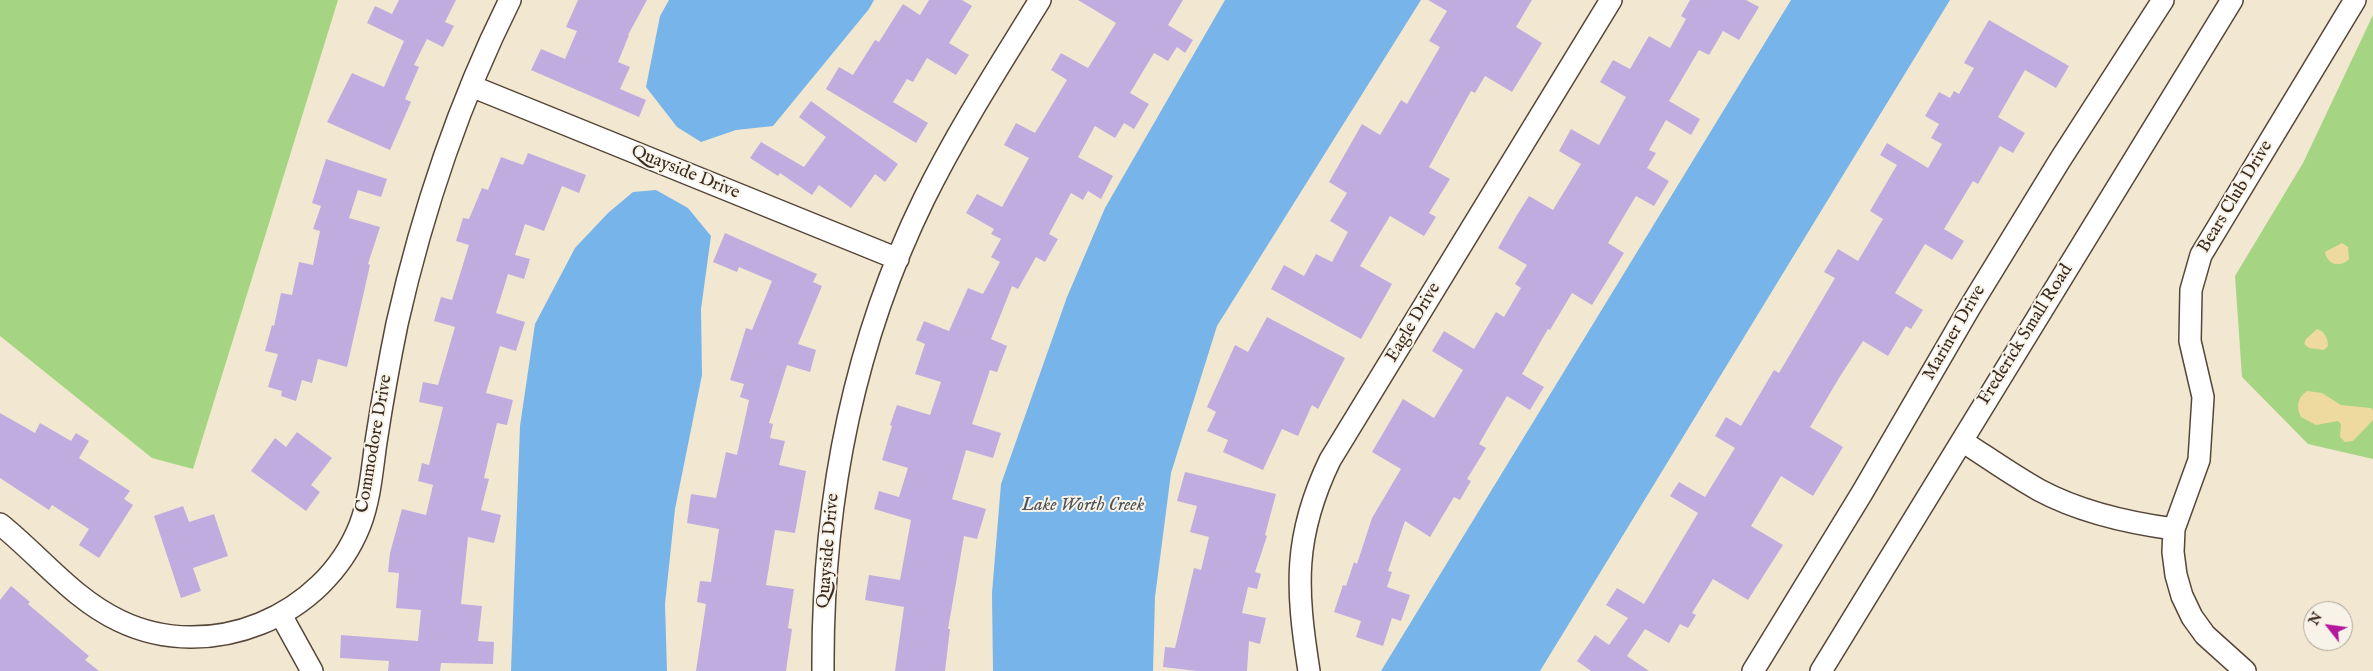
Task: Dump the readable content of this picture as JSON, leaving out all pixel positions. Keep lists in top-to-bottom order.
{
  "streets": {
    "street": [
      "Quayside Drive",
      "Bears Club Drive",
      "Eagle Drive",
      "Mariner Drive",
      "Frederick Small Road",
      "Commodore Drive"
    ]
  },
  "crossings": [
    ["Quayside Drive", "Commodore Drive"]
  ],
  "water": ["Lake Worth Creek"],
  "north": "top left"
}
